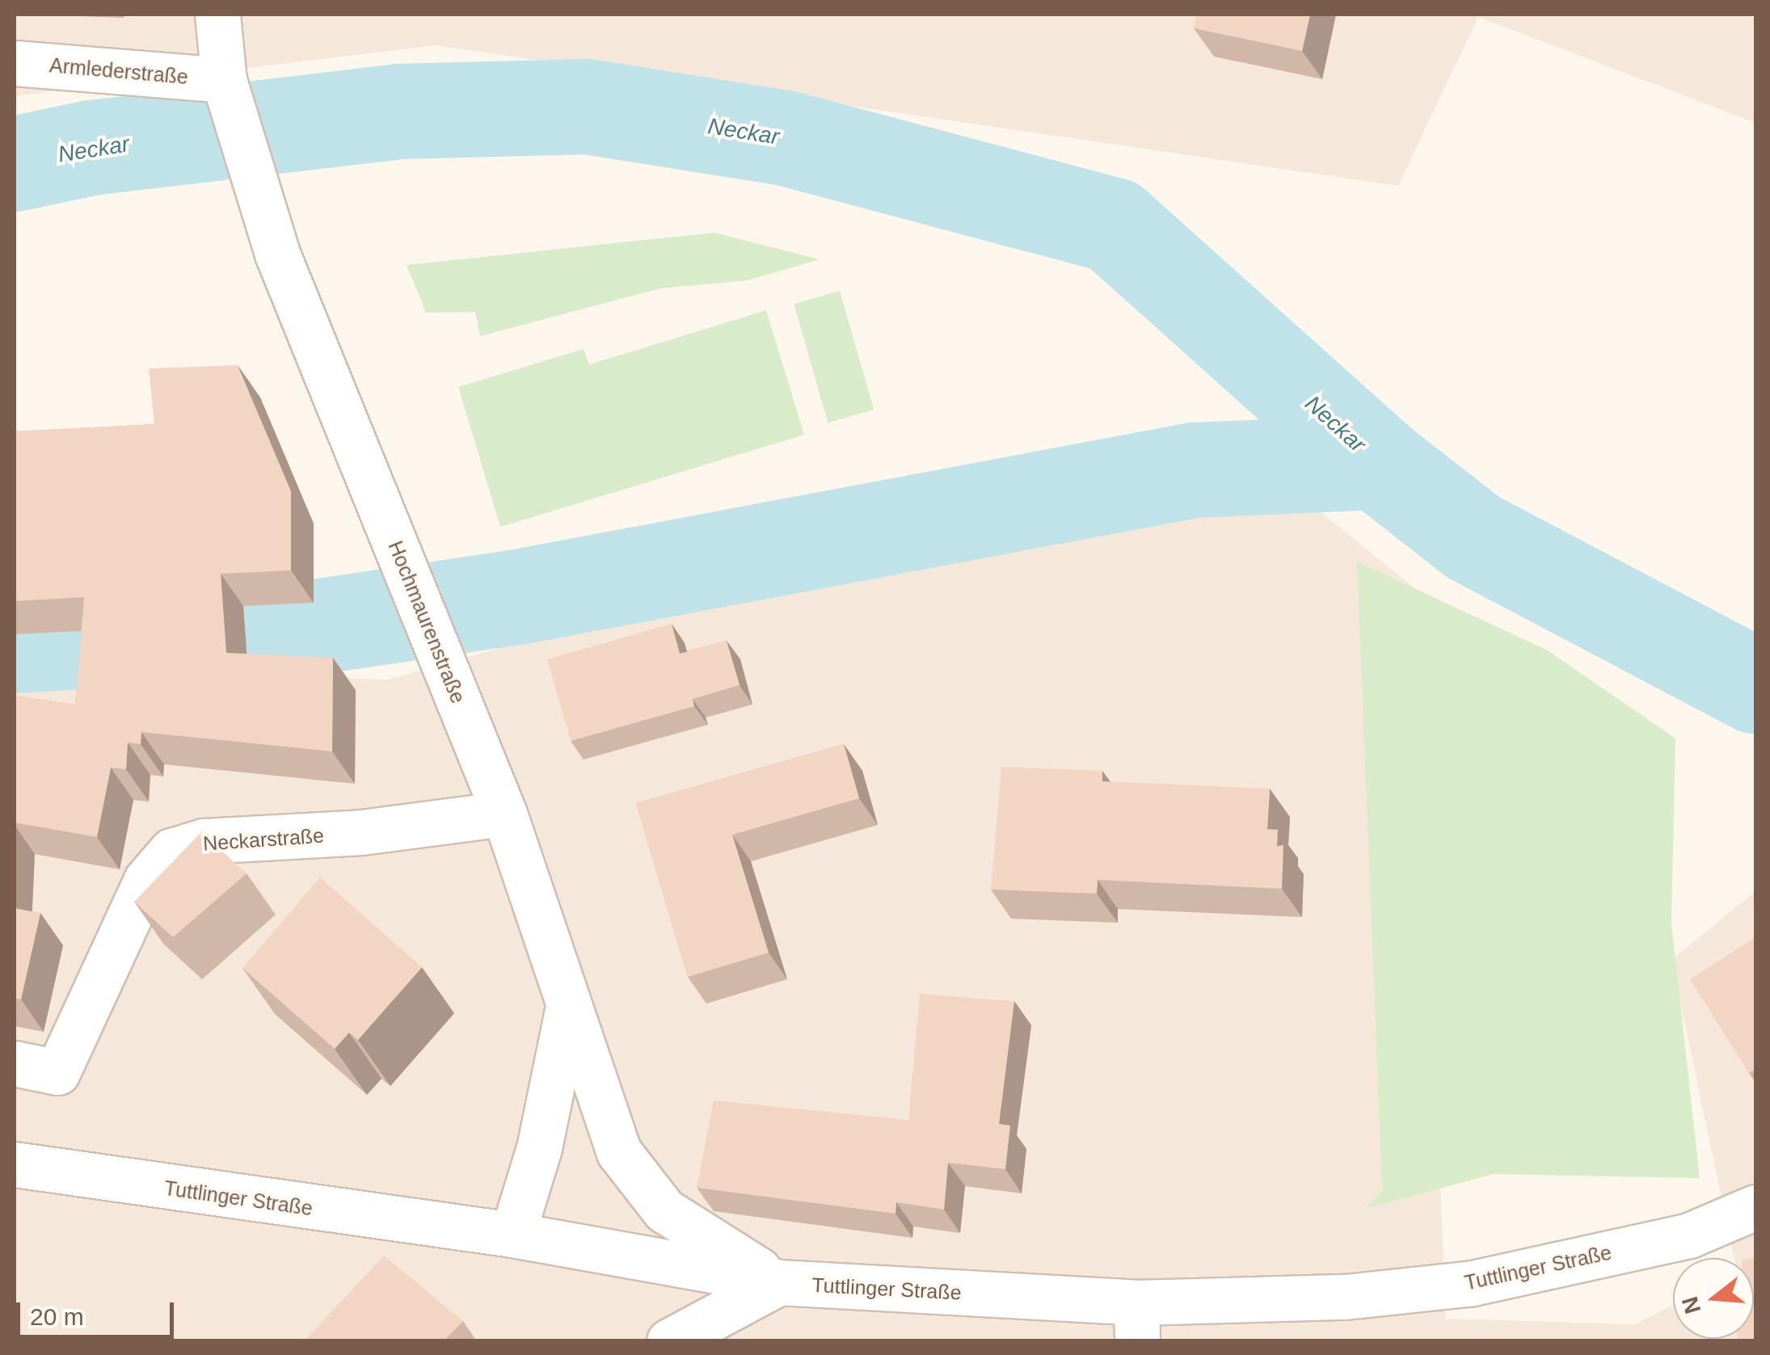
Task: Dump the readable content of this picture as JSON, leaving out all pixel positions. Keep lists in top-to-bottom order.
{
  "streets": {
    "street": [
      "Armlederstraße",
      "Hochmaurenstraße",
      "Neckarstraße",
      "Tuttlinger Straße"
    ]
  },
  "crossings": [
    ["Armlederstraße", "Hochmaurenstraße"],
    ["Hochmaurenstraße", "Neckarstraße"],
    ["Hochmaurenstraße", "Tuttlinger Straße"]
  ],
  "water": ["Neckar"],
  "scale_bar": "20 m",
  "north": "left"
}
